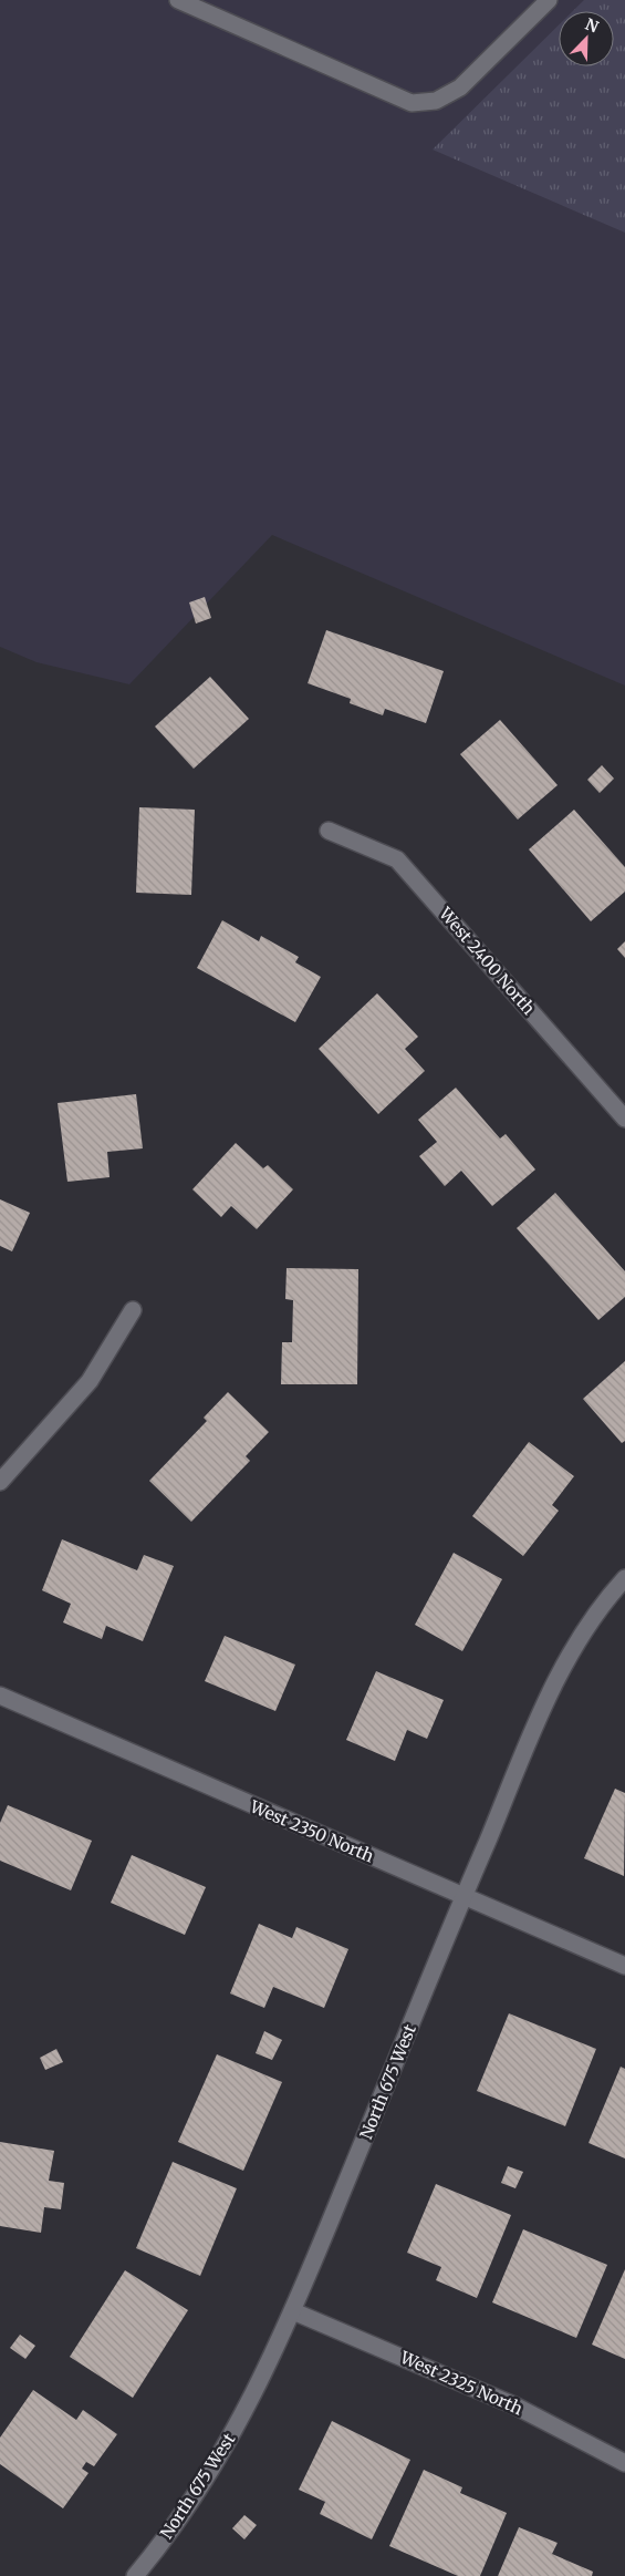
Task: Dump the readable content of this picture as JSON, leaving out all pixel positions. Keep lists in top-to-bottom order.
{
  "streets": {
    "street": [
      "West 2400 North",
      "West 2350 North",
      "North 675 West",
      "West 2325 North"
    ]
  },
  "crossings": [
    ["West 2350 North", "North 675 West"],
    ["North 675 West", "West 2325 North"]
  ],
  "north": "top right"
}
